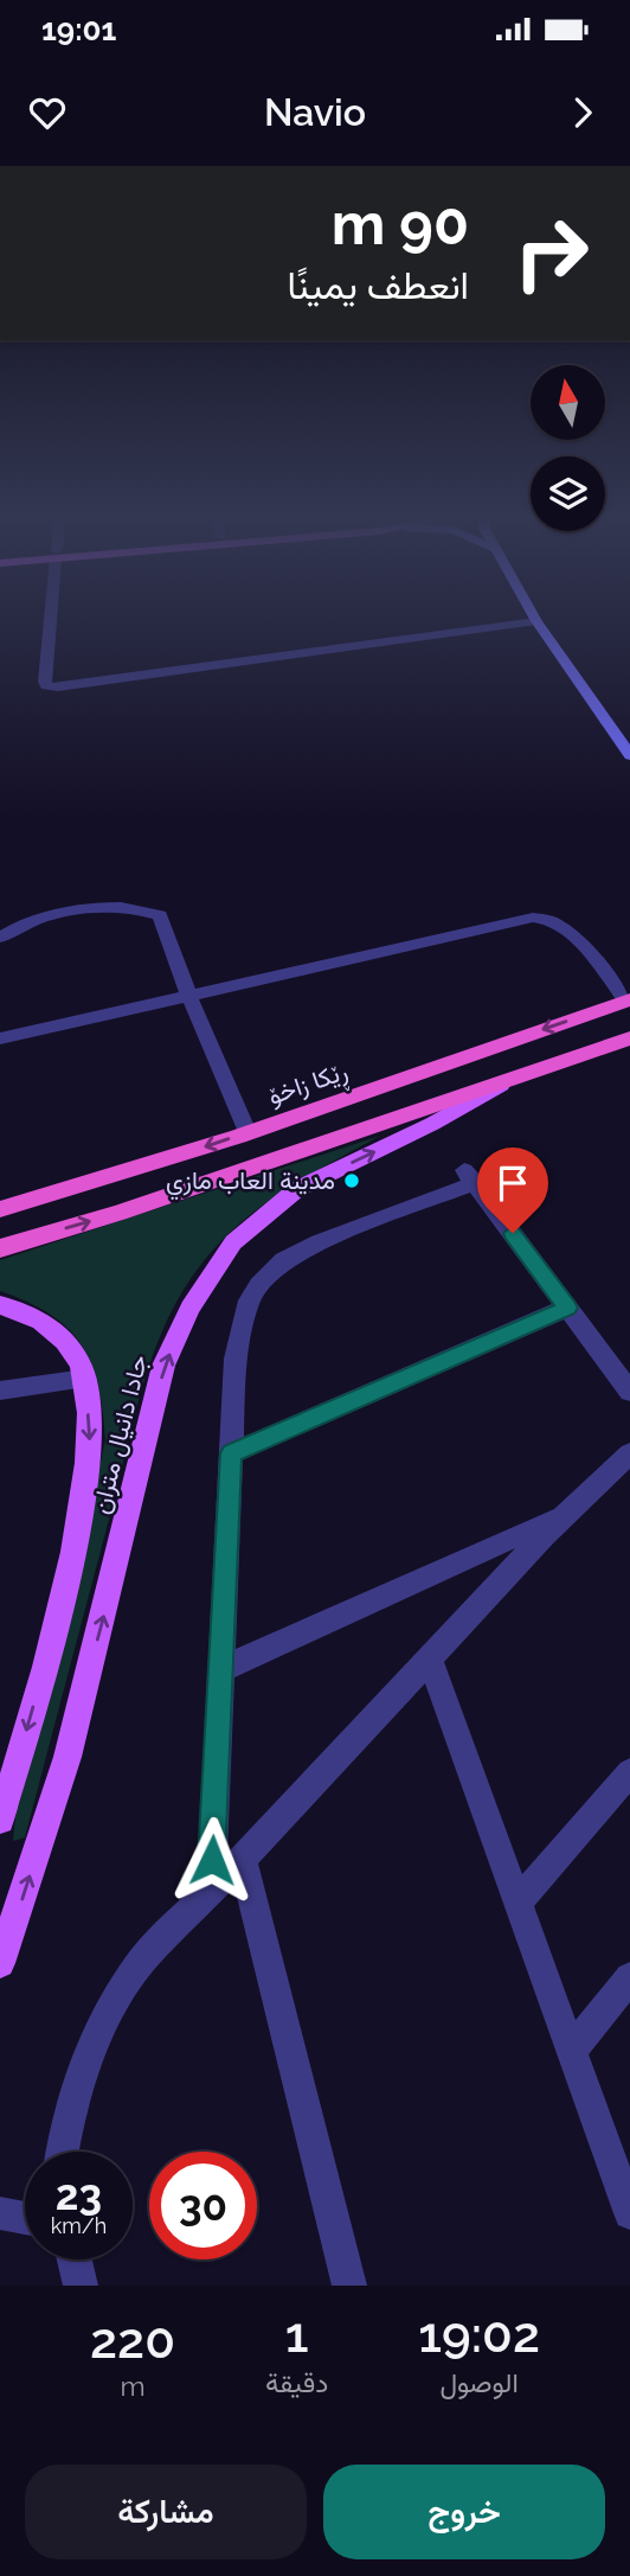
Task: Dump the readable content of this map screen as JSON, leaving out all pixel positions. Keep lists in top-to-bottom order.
{
  "streets": {
    "highway": ["ڕێکا زاخۆ"],
    "main road": ["جادا دانيال متران"]
  },
  "places": ["مدينة العاب مازي"],
  "north": "top",
  "page": {
    "status": "19:01",
    "header": "Navio",
    "turn": ["90 m", "انعطف يمينًا"],
    "speed": "23 km/h",
    "limit": "30",
    "eta": [
      "19:02",
      "الوصول",
      "1",
      "دقيقة",
      "220",
      "m"
    ],
    "buttons": ["خروج", "مشاركة"]
  }
}
